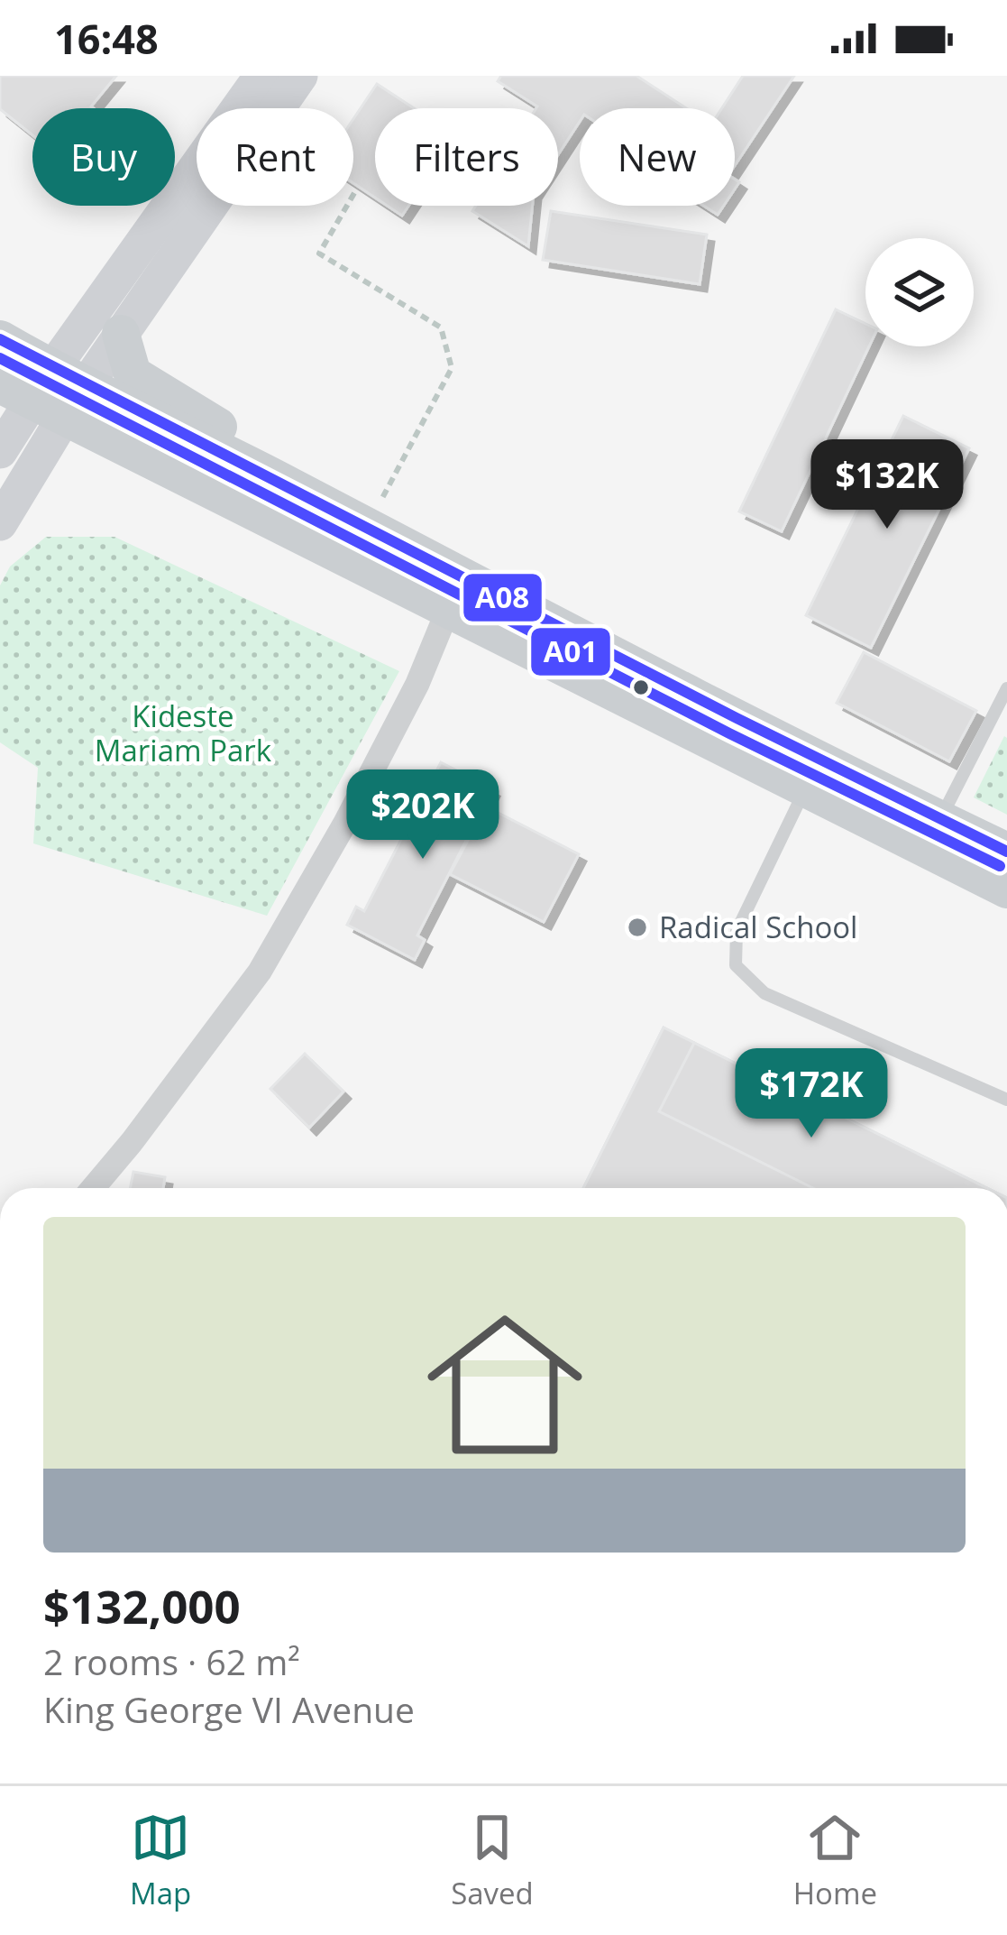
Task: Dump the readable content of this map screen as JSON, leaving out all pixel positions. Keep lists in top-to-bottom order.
{
  "parks": ["Kideste Mariam Park"],
  "places": ["Radical School"],
  "lines": ["transit line A08", "transit line A01"],
  "page": {
    "status": "16:48",
    "chip": [
      "Buy",
      "Rent",
      "Filters",
      "New"
    ],
    "price": ["$132K", "$202K", "$172K"],
    "list": [
      {
        "name": "$132,000",
        "note": "2 rooms · 62 m² · King George VI Avenue"
      }
    ],
    "tabs": ["Map", "Saved", "Home"]
  }
}
